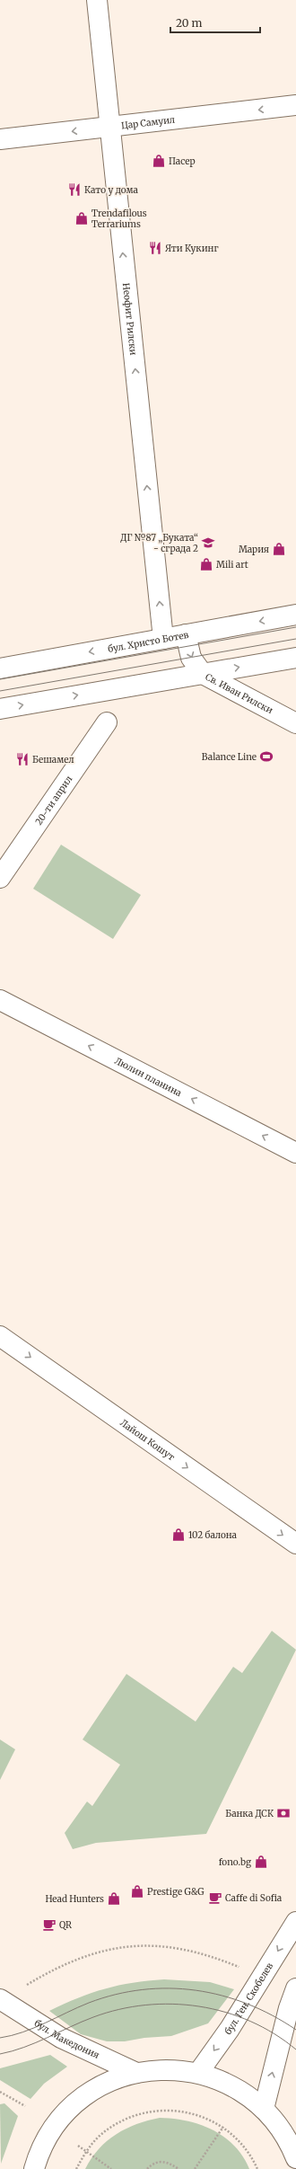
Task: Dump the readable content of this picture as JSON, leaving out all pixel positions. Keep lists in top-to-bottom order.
{
  "streets": {
    "street": [
      "Цар Самуил",
      "Неофит Рилски",
      "бул. Христо Ботев",
      "Св. Иван Рилски",
      "20-ти април",
      "Люлин планина",
      "Лайош Кошут",
      "бул. Ген. Скобелев",
      "бул. Македония"
    ]
  },
  "crossings": [
    ["Цар Самуил", "Неофит Рилски"],
    ["Неофит Рилски", "бул. Христо Ботев"],
    ["бул. Христо Ботев", "Св. Иван Рилски"]
  ],
  "one_way": [
    "Цар Самуил",
    "Неофит Рилски",
    "Люлин планина",
    "Лайош Кошут"
  ],
  "places": {
    "shop": [
      "Пасер",
      "Trendafilous Terrariums",
      "Мария",
      "Mili art",
      "102 балона",
      "fono.bg",
      "Prestige G&G",
      "Head Hunters"
    ],
    "restaurant": ["Като у дома", "Яти Кукинг", "Бешамел"],
    "school or university": ["ДГ №87 „Буката“ - сграда 2"],
    "sports": ["Balance Line"],
    "bank": ["Банка ДСК"],
    "cafe": ["Caffe di Sofia", "QR"]
  },
  "scale_bar": "20 m"
}
